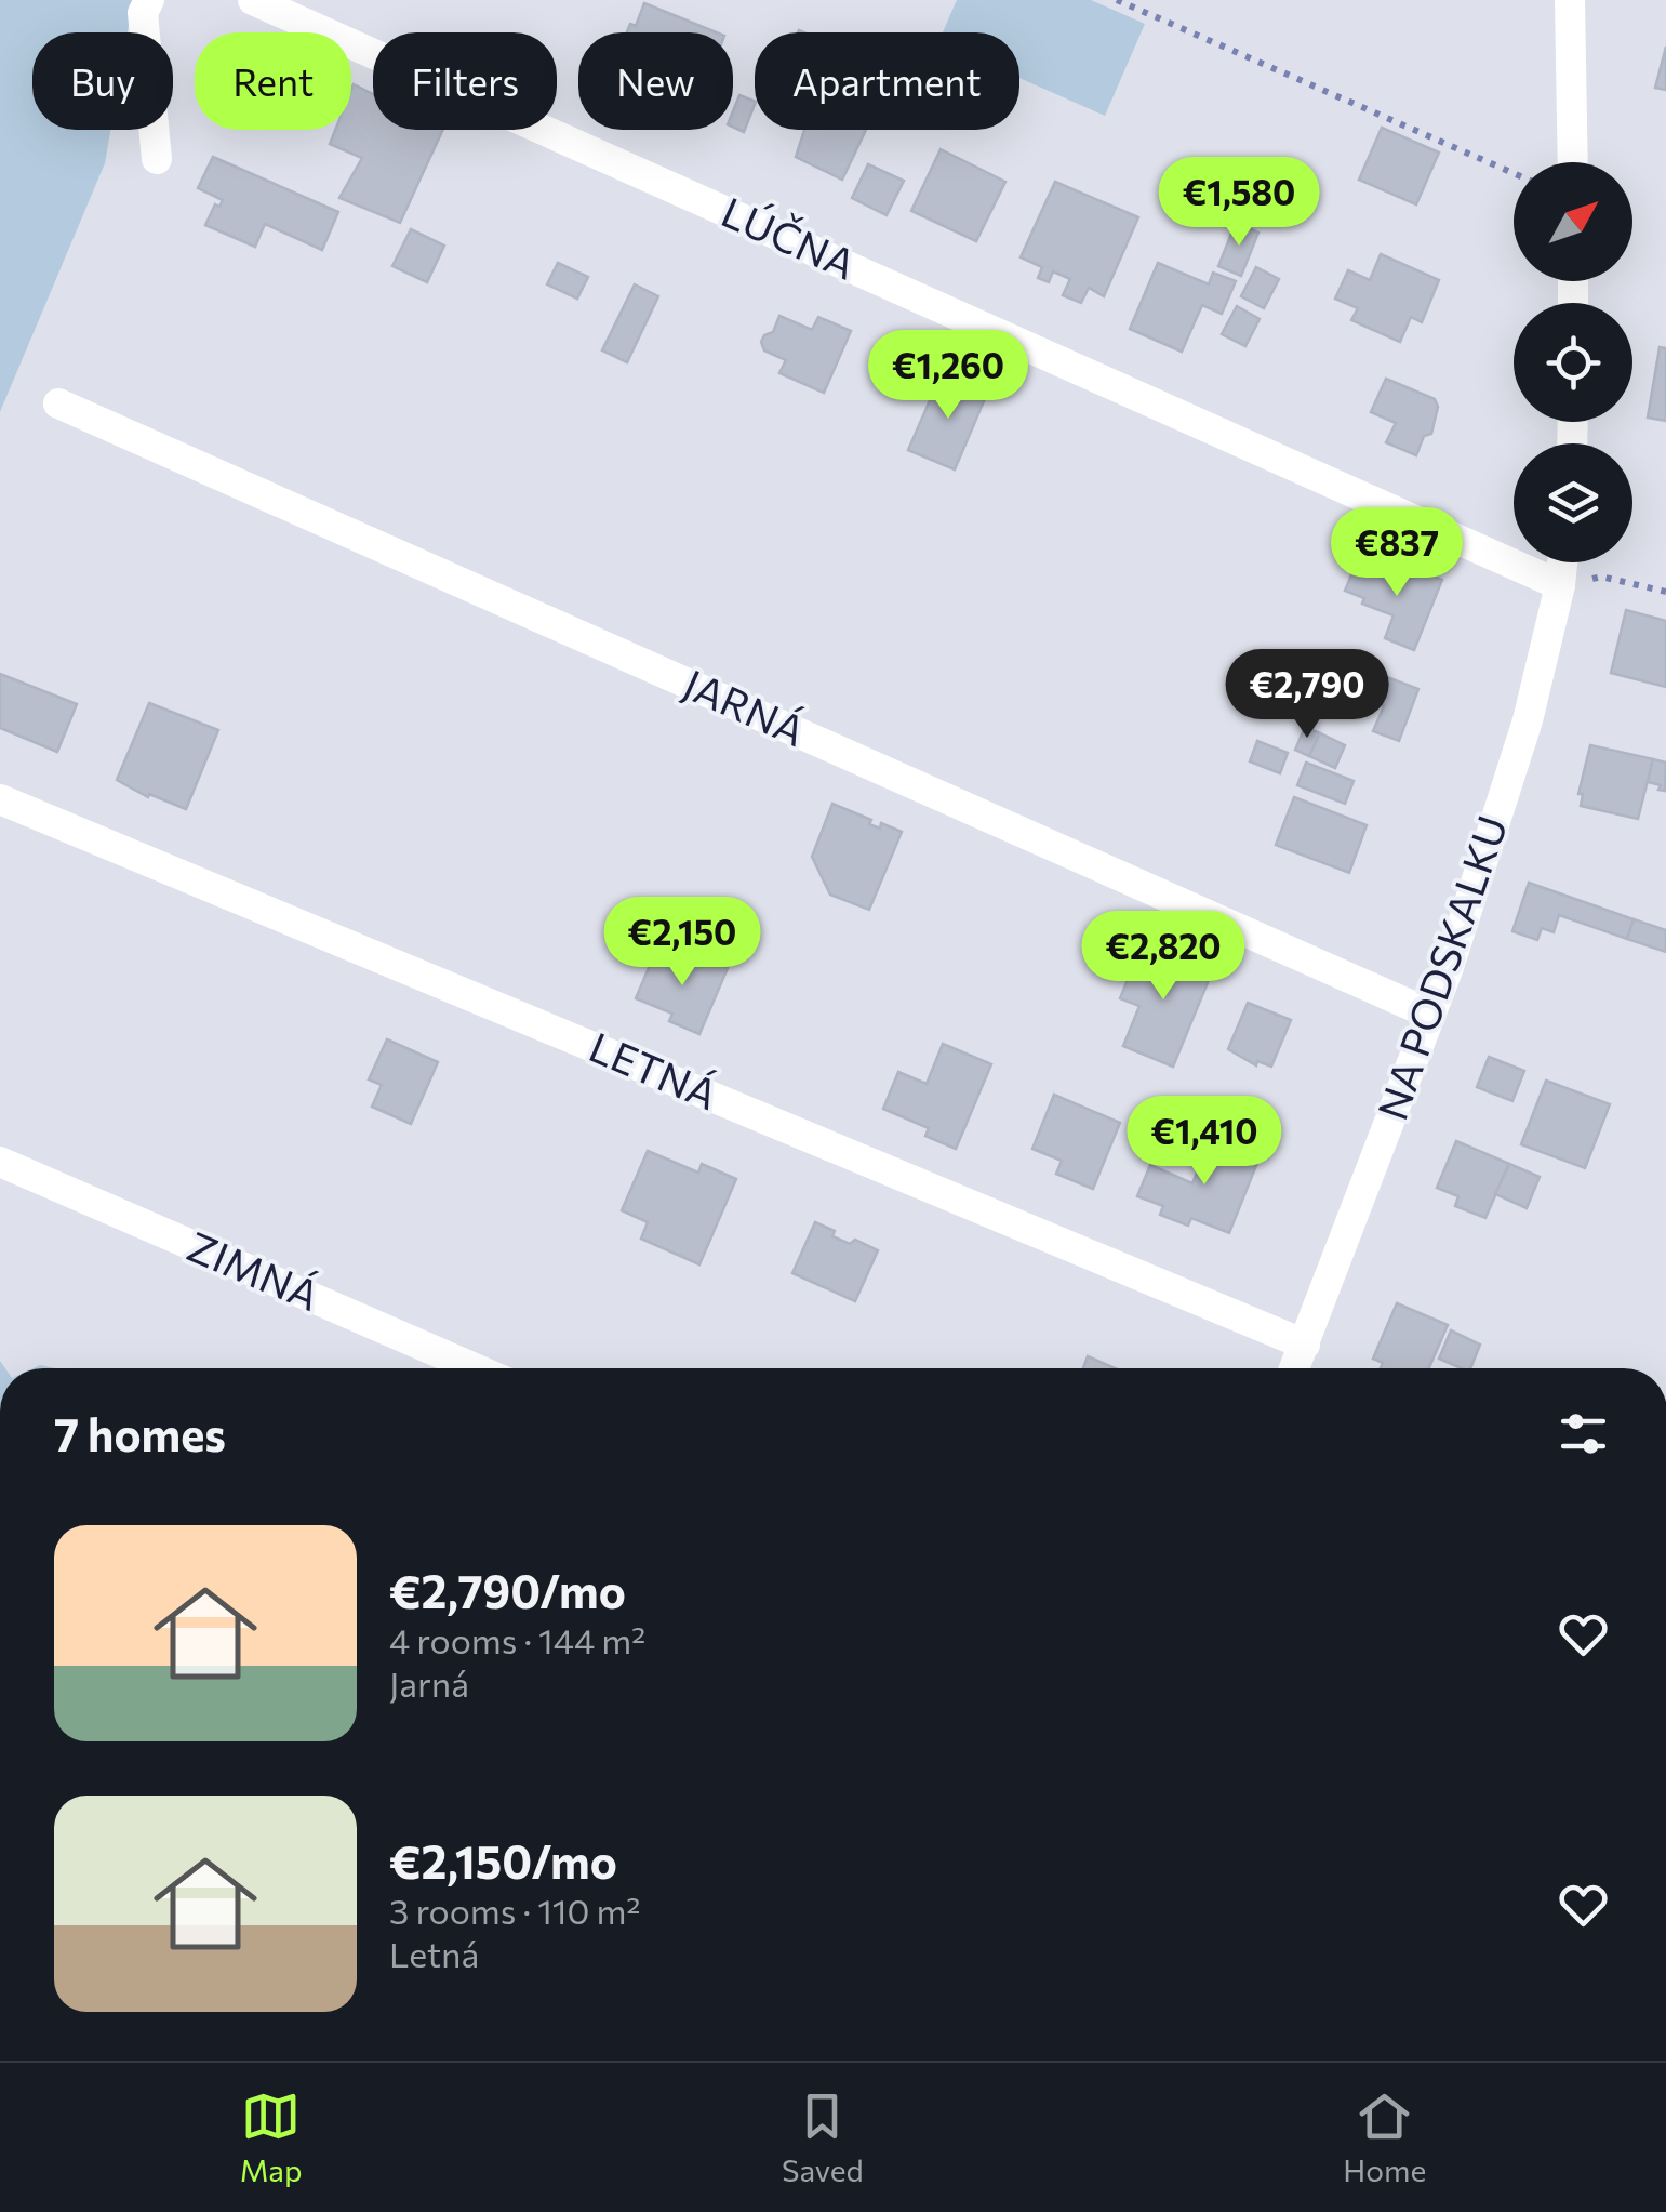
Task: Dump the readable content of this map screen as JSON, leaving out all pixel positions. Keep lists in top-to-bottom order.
{
  "streets": {
    "street": [
      "LÚČNA",
      "JARNÁ",
      "NA PODSKALKU",
      "LETNÁ",
      "ZIMNÁ"
    ]
  },
  "crossings": [
    ["LÚČNA", "NA PODSKALKU"],
    ["JARNÁ", "NA PODSKALKU"],
    ["NA PODSKALKU", "LETNÁ"]
  ],
  "north": "top right",
  "page": {
    "chip": [
      "Buy",
      "Rent",
      "Filters",
      "New",
      "Apartment"
    ],
    "price": [
      "€1,580",
      "€1,260",
      "€837",
      "€2,790",
      "€2,150",
      "€2,820",
      "€1,410"
    ],
    "heading": "7 homes",
    "list": [
      {
        "name": "€2,790/mo",
        "note": "4 rooms · 144 m² · Jarná"
      },
      {
        "name": "€2,150/mo",
        "note": "3 rooms · 110 m² · Letná"
      }
    ],
    "tabs": ["Map", "Saved", "Home"]
  }
}
